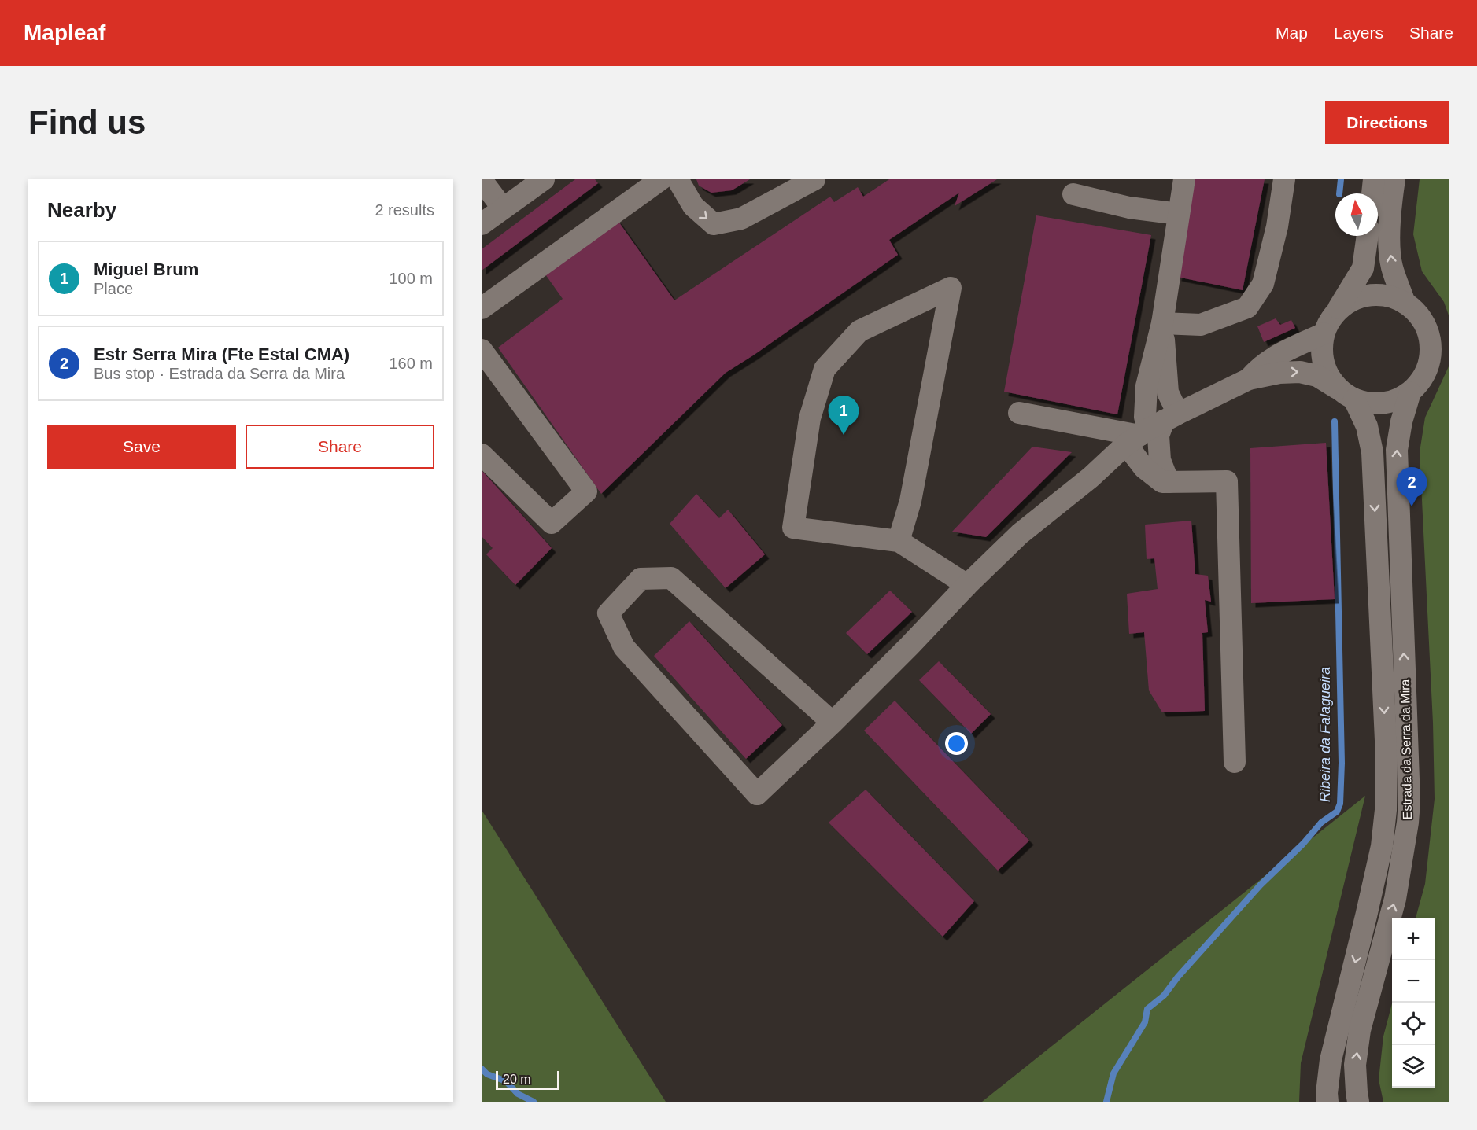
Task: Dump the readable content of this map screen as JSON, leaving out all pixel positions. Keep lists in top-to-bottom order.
{
  "streets": {
    "street": ["Estrada da Serra da Mira"]
  },
  "water": ["Ribeira da Falagueira"],
  "scale_bar": "20 m",
  "north": "top",
  "page": {
    "header": "Mapleaf",
    "nav": ["Map", "Layers", "Share"],
    "buttons": [
      "Directions",
      ["Save", "Share"]
    ],
    "title": "Find us",
    "heading": ["Nearby", "2 results"],
    "list": [
      {
        "mark": "1",
        "name": "Miguel Brum",
        "note": "Place",
        "value": "100 m"
      },
      {
        "mark": "2",
        "name": "Estr Serra Mira (Fte Estal CMA)",
        "note": "Bus stop · Estrada da Serra da Mira",
        "value": "160 m"
      }
    ],
    "pins": ["1", "2"],
    "map_buttons": ["+", "−"],
    "scale": "20 m"
  }
}
